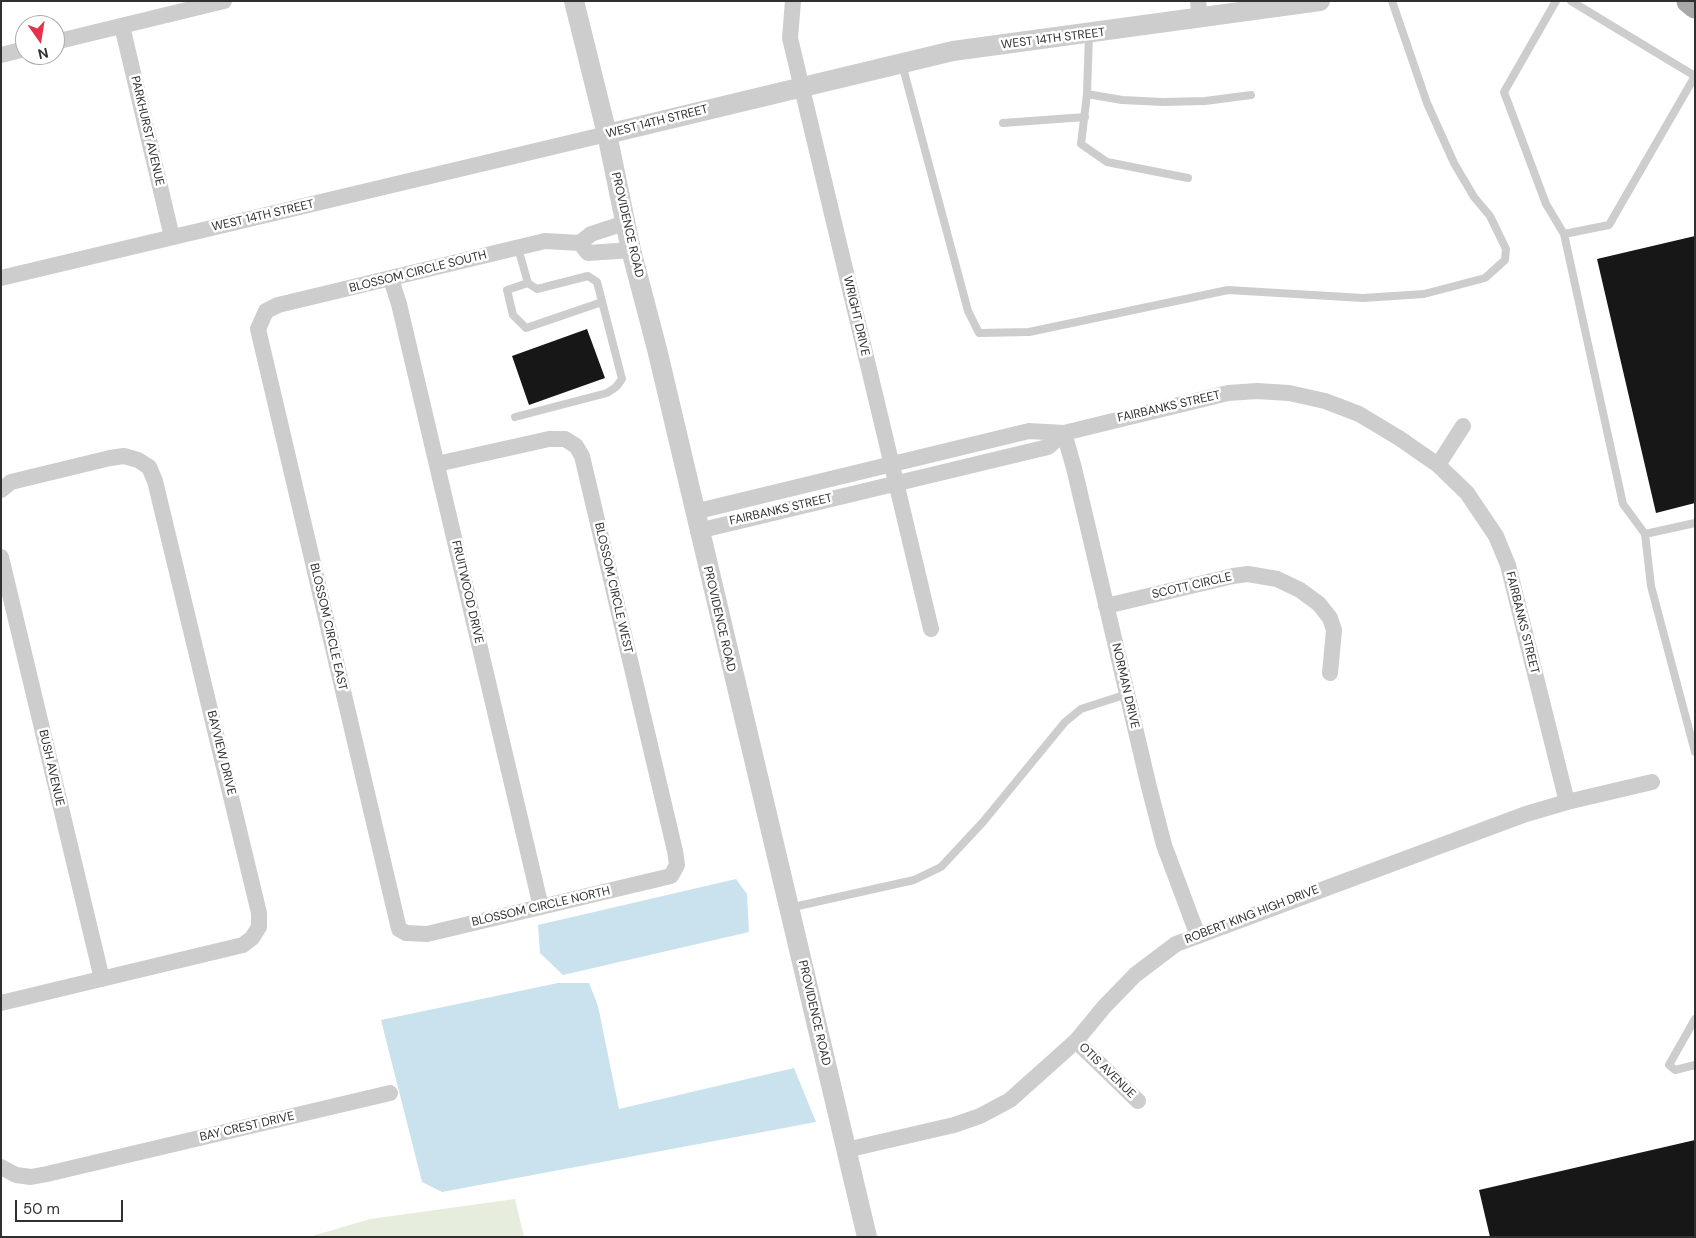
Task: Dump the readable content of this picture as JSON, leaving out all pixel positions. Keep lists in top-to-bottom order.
{
  "streets": {
    "street": [
      "WEST 14TH STREET",
      "PARKHURST AVENUE",
      "PROVIDENCE ROAD",
      "BLOSSOM CIRCLE SOUTH",
      "WRIGHT DRIVE",
      "FAIRBANKS STREET",
      "SCOTT CIRCLE",
      "BLOSSOM CIRCLE WEST",
      "FRUITWOOD DRIVE",
      "BLOSSOM CIRCLE EAST",
      "NORMAN DRIVE",
      "BAYVIEW DRIVE",
      "BUSH AVENUE",
      "BLOSSOM CIRCLE NORTH",
      "ROBERT KING HIGH DRIVE",
      "OTIS AVENUE",
      "BAY CREST DRIVE"
    ]
  },
  "crossings": [
    ["WEST 14TH STREET", "PARKHURST AVENUE"],
    ["WEST 14TH STREET", "PROVIDENCE ROAD"],
    ["WEST 14TH STREET", "WRIGHT DRIVE"],
    ["PROVIDENCE ROAD", "BLOSSOM CIRCLE SOUTH"],
    ["PROVIDENCE ROAD", "FAIRBANKS STREET"],
    ["PROVIDENCE ROAD", "ROBERT KING HIGH DRIVE"],
    ["BLOSSOM CIRCLE SOUTH", "FRUITWOOD DRIVE"],
    ["BLOSSOM CIRCLE SOUTH", "BLOSSOM CIRCLE EAST"],
    ["WRIGHT DRIVE", "FAIRBANKS STREET"],
    ["FAIRBANKS STREET", "NORMAN DRIVE"],
    ["FAIRBANKS STREET", "ROBERT KING HIGH DRIVE"],
    ["SCOTT CIRCLE", "NORMAN DRIVE"],
    ["BLOSSOM CIRCLE WEST", "FRUITWOOD DRIVE"],
    ["BLOSSOM CIRCLE WEST", "BLOSSOM CIRCLE NORTH"],
    ["FRUITWOOD DRIVE", "BLOSSOM CIRCLE NORTH"],
    ["BLOSSOM CIRCLE EAST", "BLOSSOM CIRCLE NORTH"],
    ["NORMAN DRIVE", "ROBERT KING HIGH DRIVE"],
    ["BAYVIEW DRIVE", "BUSH AVENUE"],
    ["ROBERT KING HIGH DRIVE", "OTIS AVENUE"]
  ],
  "scale_bar": "50 m",
  "north": "bottom"
}
